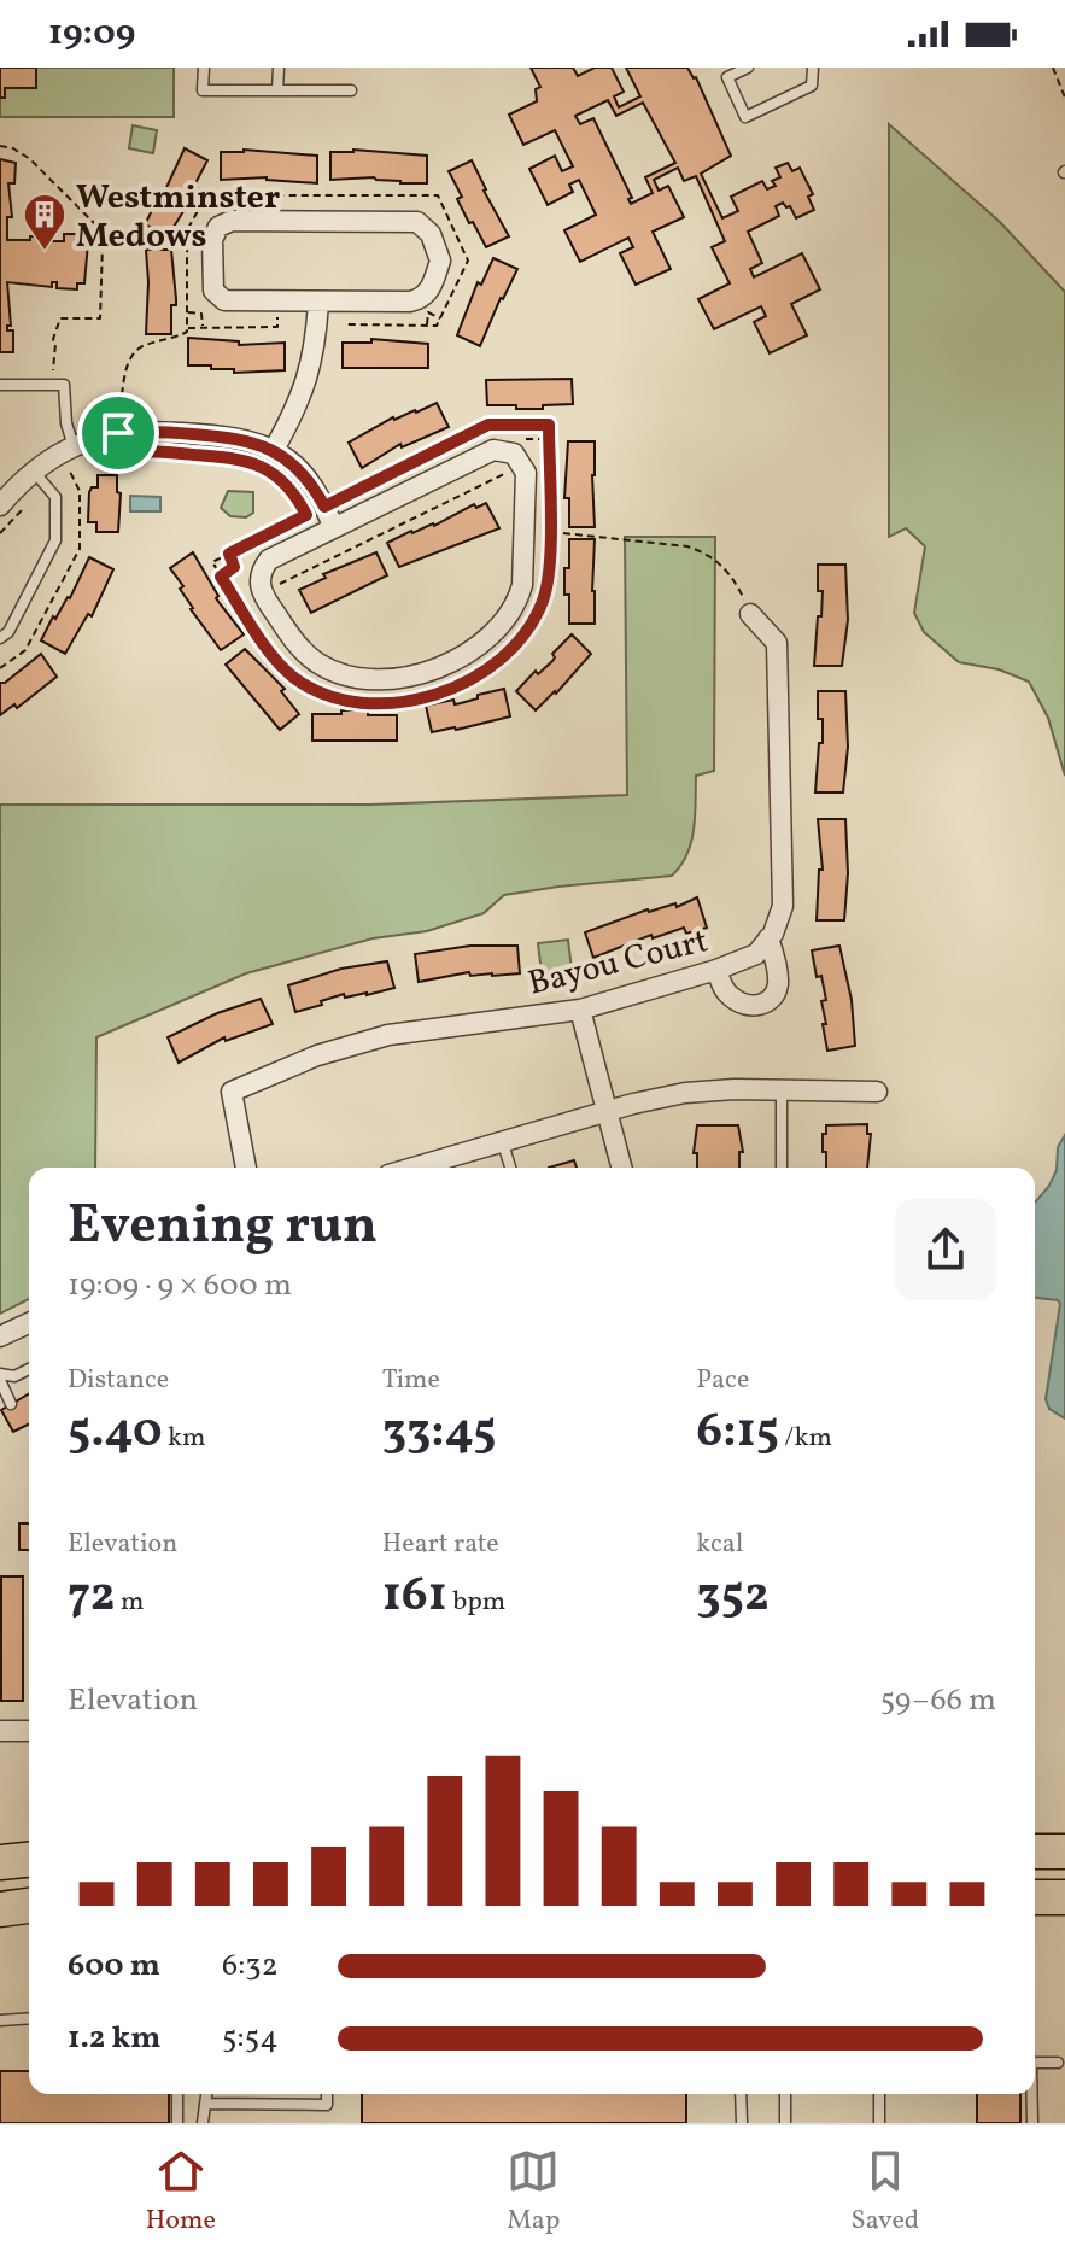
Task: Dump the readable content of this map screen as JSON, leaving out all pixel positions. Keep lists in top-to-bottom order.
{
  "streets": {
    "street": ["Bayou Court"]
  },
  "places": {
    "building": ["Westminster Medows"]
  },
  "page": {
    "status": "19:09",
    "heading": ["Evening run", "19:09 · 9 × 600 m"],
    "stats": [
      ["Distance", "5.40 km"],
      ["Time", "33:45"],
      ["Pace", "6:15 /km"],
      ["Elevation", "72 m"],
      ["Heart rate", "161 bpm"],
      ["kcal", "352"]
    ],
    "chart": ["Elevation", "59–66 m"],
    "list": [
      {
        "name": "600 m",
        "note": "6:32"
      },
      {
        "name": "1.2 km",
        "note": "5:54"
      }
    ],
    "tabs": ["Home", "Map", "Saved"]
  }
}
